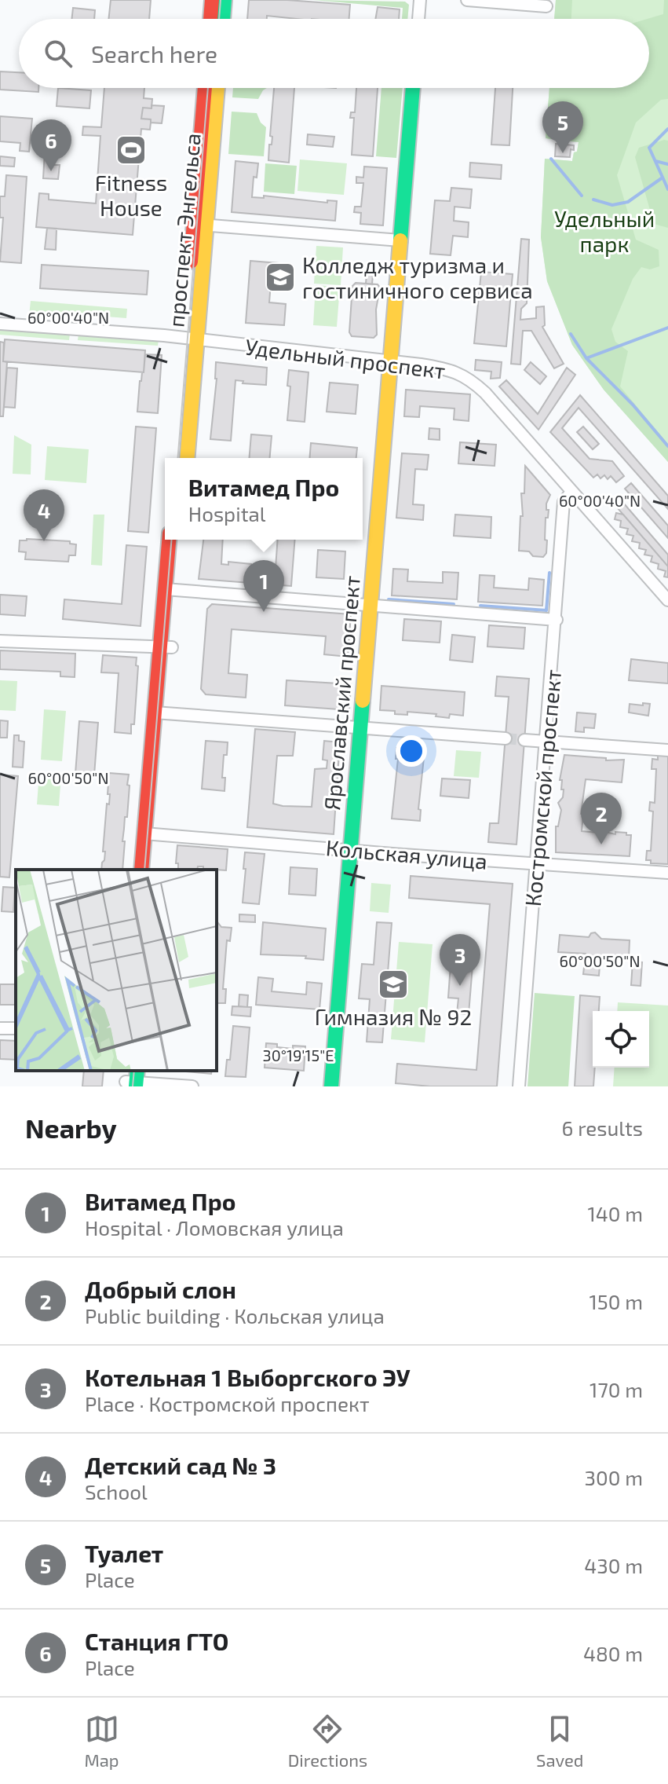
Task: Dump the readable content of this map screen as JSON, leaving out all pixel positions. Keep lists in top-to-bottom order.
{
  "streets": {
    "main road": ["проспект Энгельса", "Ярославский проспект"],
    "street": ["Удельный проспект", "Костромской проспект", "Кольская улица"]
  },
  "crossings": [
    ["проспект Энгельса", "Удельный проспект"],
    ["Удельный проспект", "Ярославский проспект"],
    ["Удельный проспект", "Костромской проспект"],
    ["Ярославский проспект", "Кольская улица"],
    ["Костромской проспект", "Кольская улица"]
  ],
  "parks": ["Удельный парк"],
  "places": {
    "sports": ["Fitness House"],
    "school or university": ["Колледж туризма и гостиничного сервиса", "Гимназия № 92"]
  },
  "page": {
    "search": "Search here",
    "pins": [
      "5",
      "6",
      "4",
      "1",
      "2",
      "3"
    ],
    "popup": ["Витамед Про", "Hospital"],
    "heading": ["Nearby", "6 results"],
    "list": [
      {
        "mark": "1",
        "name": "Витамед Про",
        "note": "Hospital · Ломовская улица",
        "value": "140 m"
      },
      {
        "mark": "2",
        "name": "Добрый слон",
        "note": "Public building · Кольская улица",
        "value": "150 m"
      },
      {
        "mark": "3",
        "name": "Котельная 1 Выборгского ЭУ",
        "note": "Place · Костромской проспект",
        "value": "170 m"
      },
      {
        "mark": "4",
        "name": "Детский сад № 3",
        "note": "School",
        "value": "300 m"
      },
      {
        "mark": "5",
        "name": "Туалет",
        "note": "Place",
        "value": "430 m"
      },
      {
        "mark": "6",
        "name": "Станция ГТО",
        "note": "Place",
        "value": "480 m"
      }
    ],
    "nav": ["Map", "Directions", "Saved"]
  },
  "coordinates": ["60°00'40\"N", "60°00'50\"N", "30°19'15\"E"]
}
